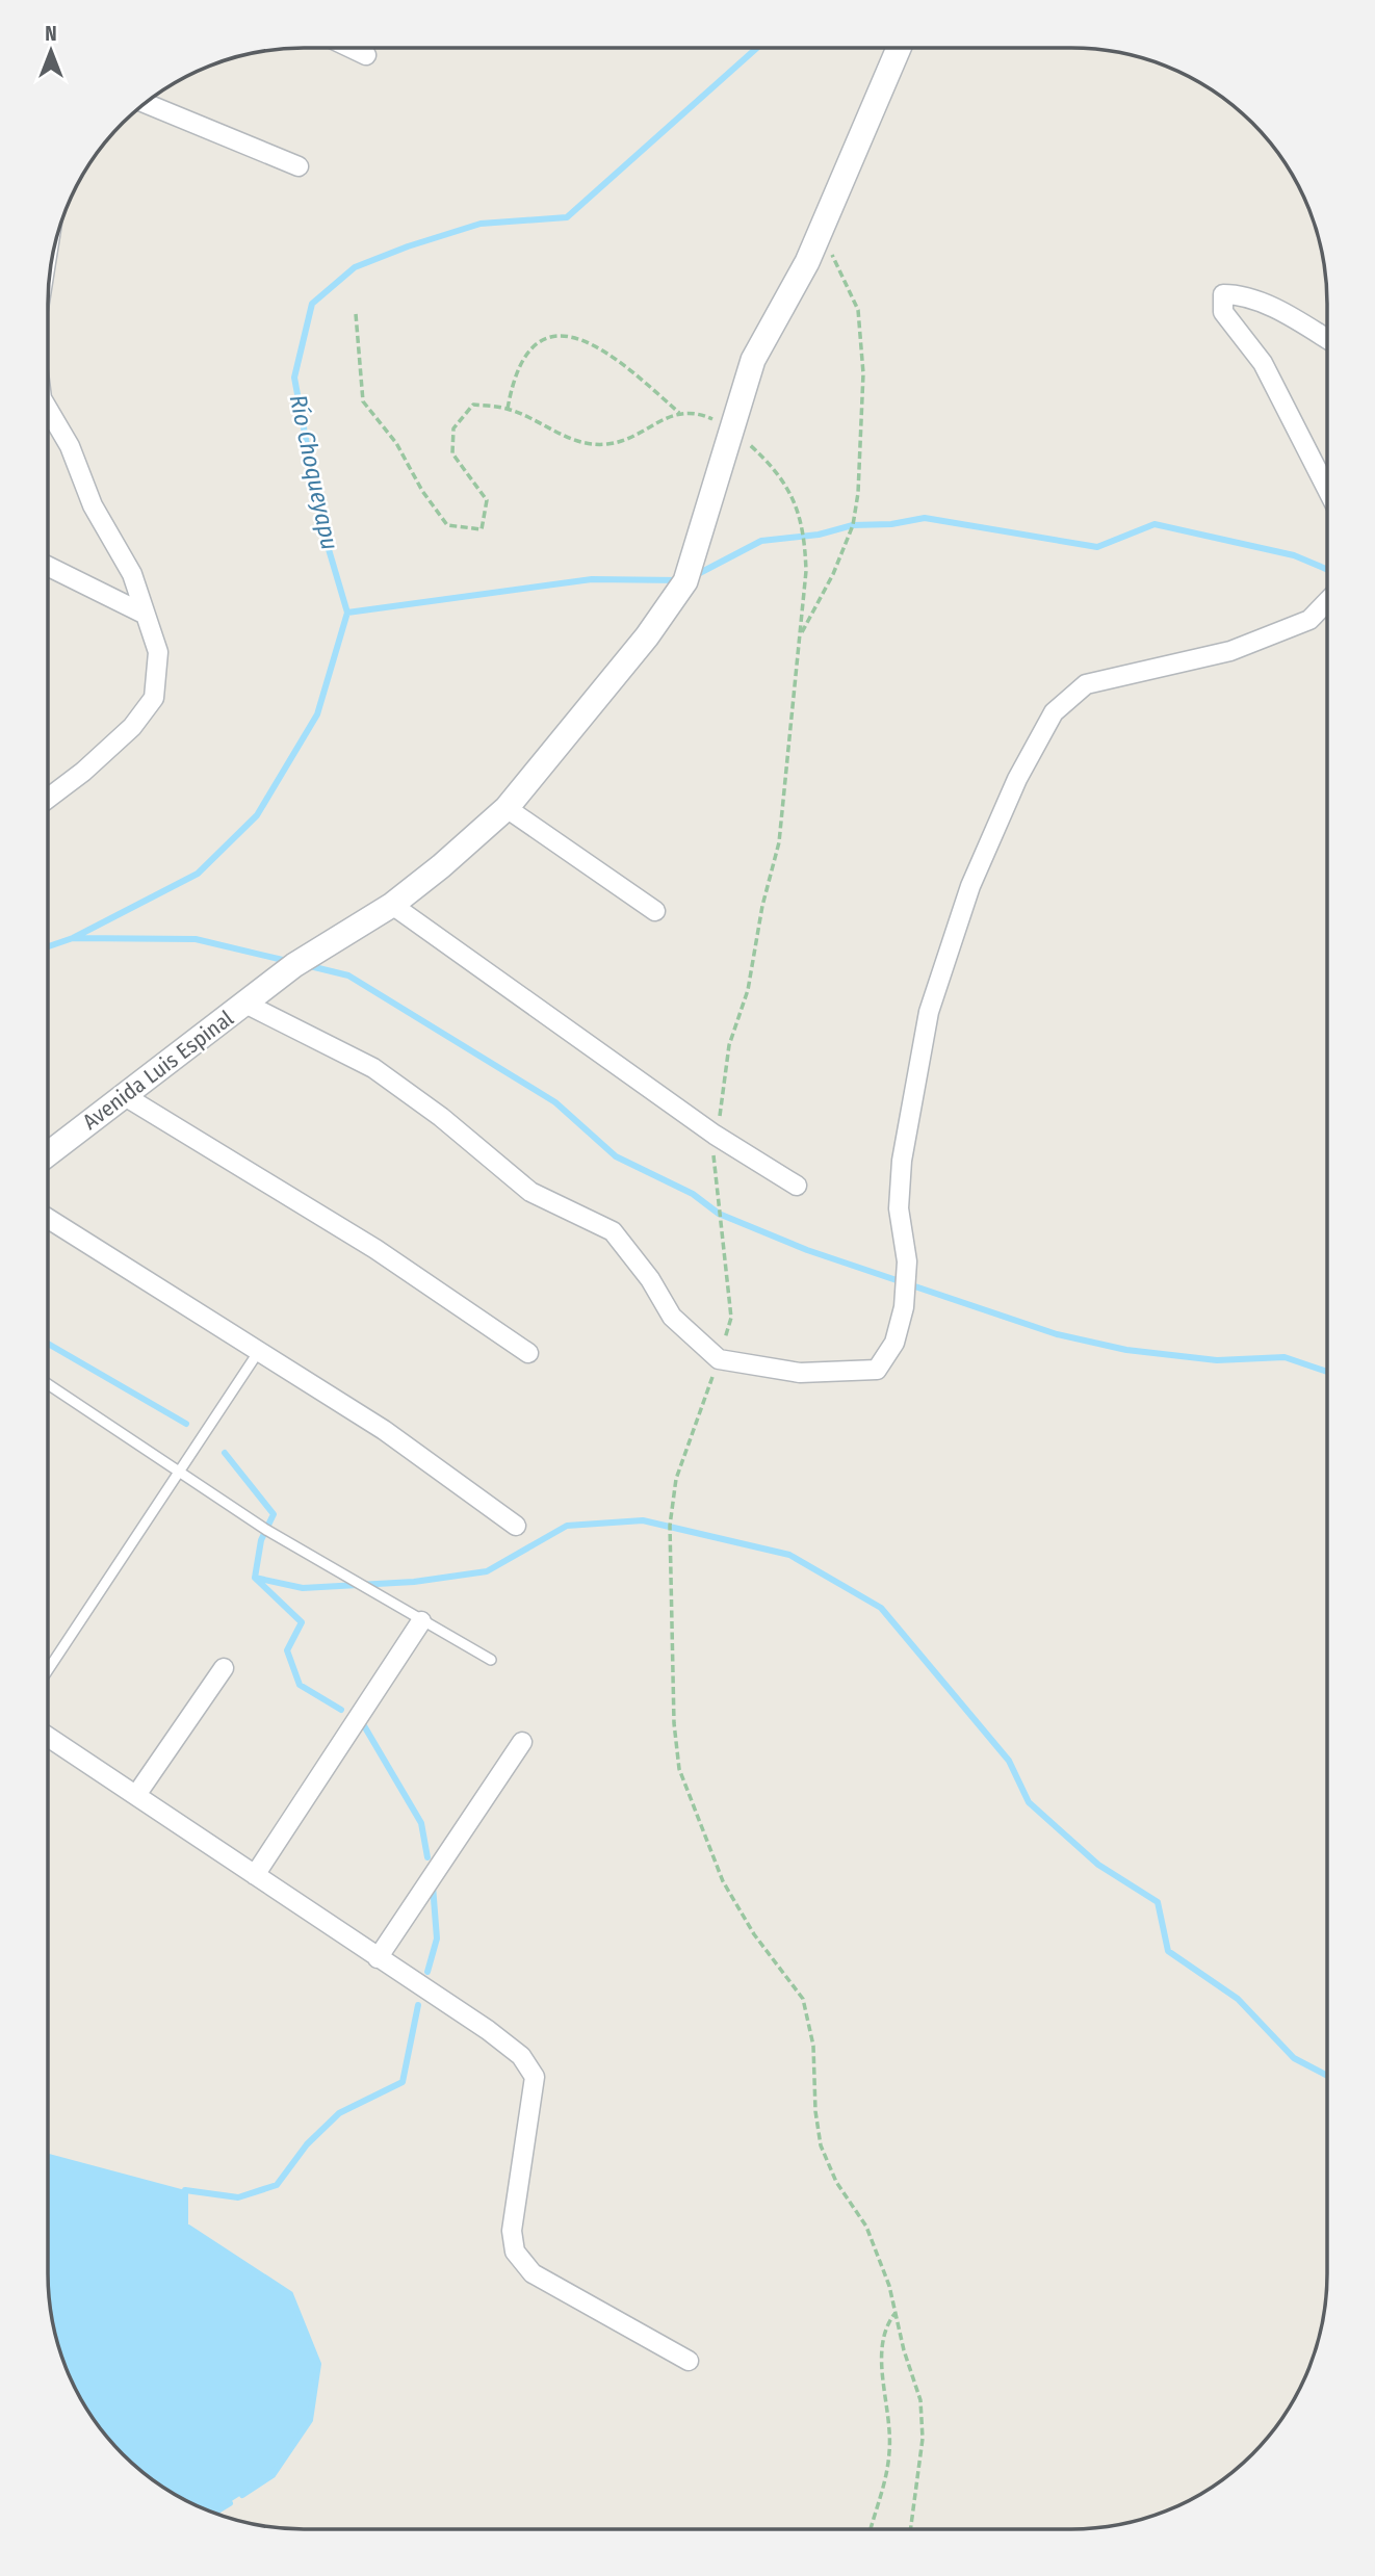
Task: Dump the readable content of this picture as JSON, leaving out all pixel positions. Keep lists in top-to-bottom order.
{
  "streets": {
    "street": ["Avenida Luis Espinal"]
  },
  "water": ["Río Choqueyapu"],
  "north": "top"
}
